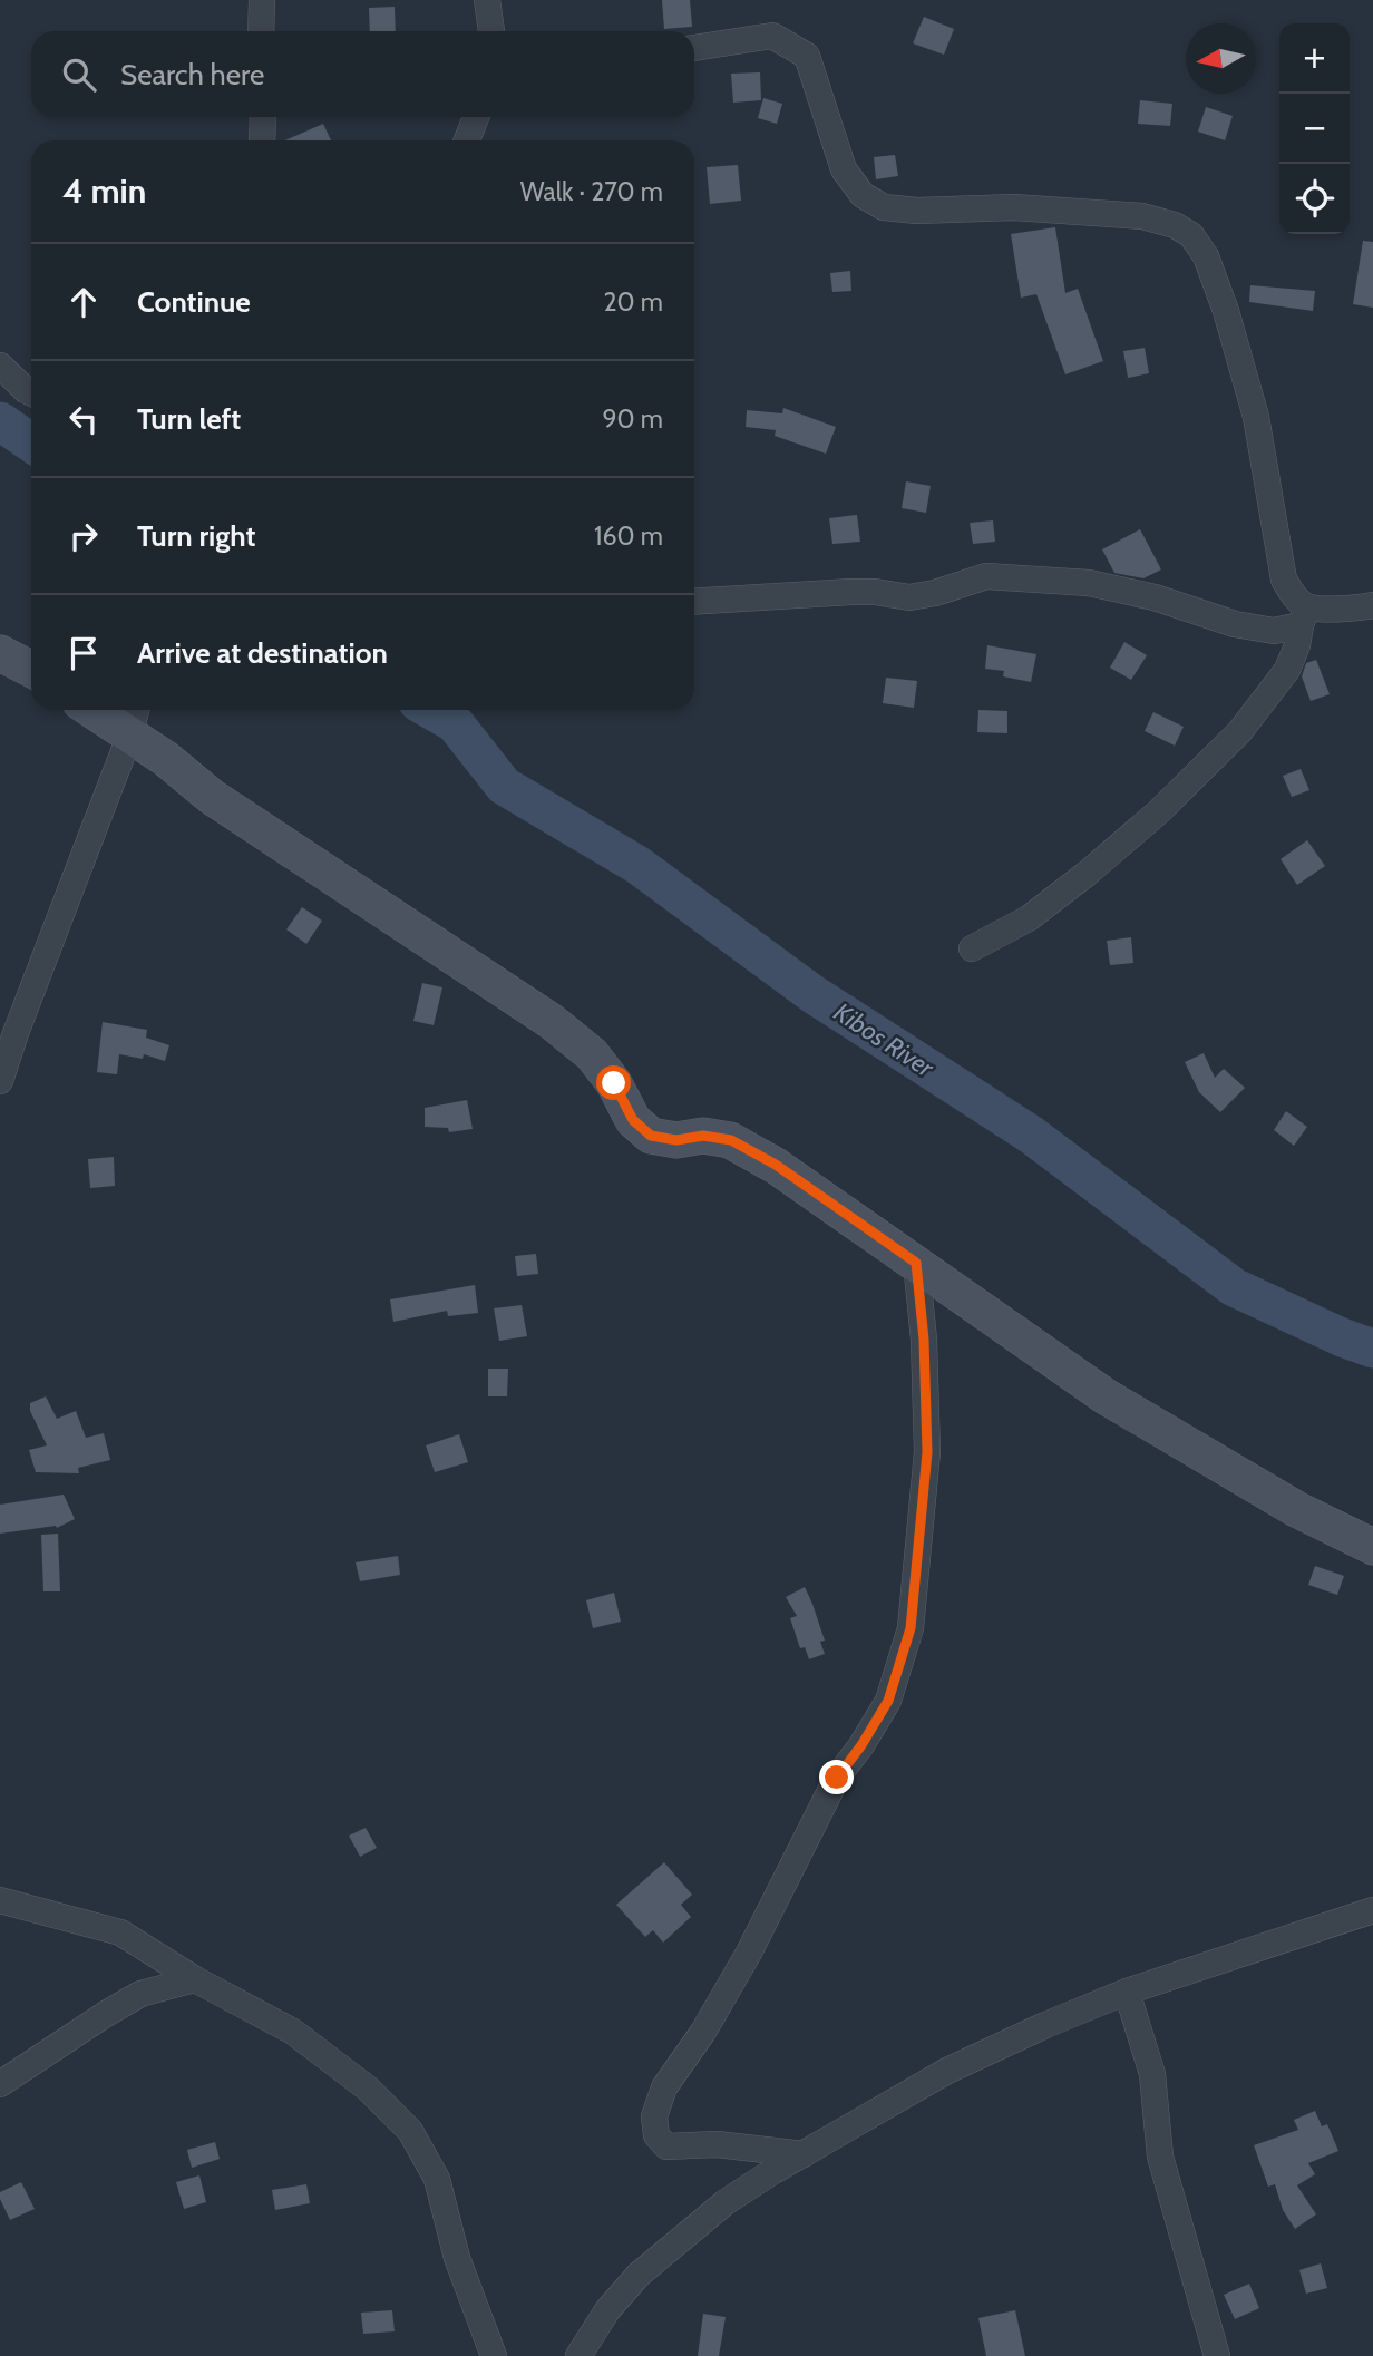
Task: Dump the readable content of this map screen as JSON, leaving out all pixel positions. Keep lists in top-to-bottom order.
{
  "water": ["Kibos River"],
  "north": "left",
  "page": {
    "map_buttons": ["+", "−"],
    "search": "Search here",
    "heading": ["4 min", "Walk · 270 m"],
    "list": [
      ["Continue", "20 m"],
      ["Turn left", "90 m"],
      ["Turn right", "160 m"],
      "Arrive at destination"
    ]
  }
}
